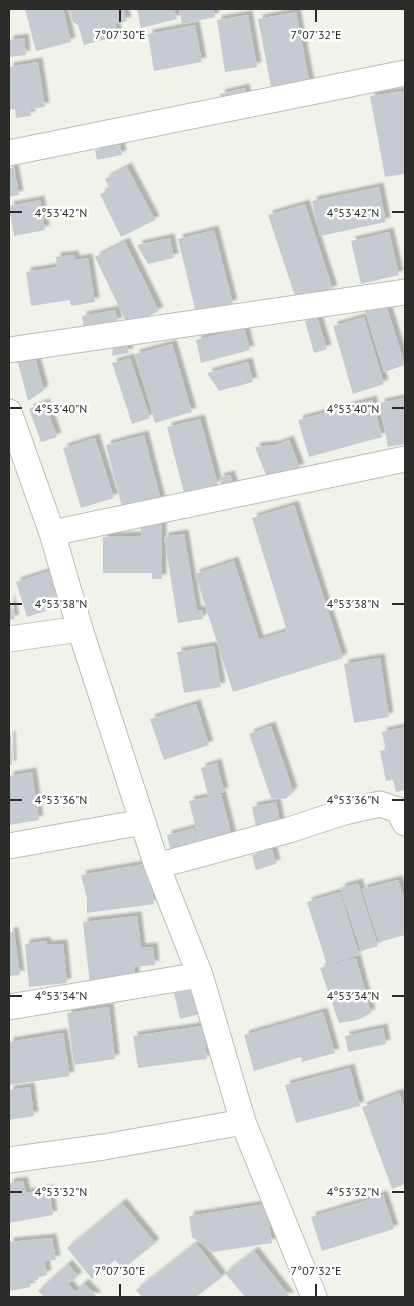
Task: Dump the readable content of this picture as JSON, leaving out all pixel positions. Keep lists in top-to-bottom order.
{
  "coordinates": [
    "7°07'30\"E",
    "7°07'32\"E",
    "4°53'42\"N",
    "4°53'40\"N",
    "4°53'38\"N",
    "4°53'36\"N",
    "4°53'34\"N",
    "4°53'32\"N"
  ]
}
